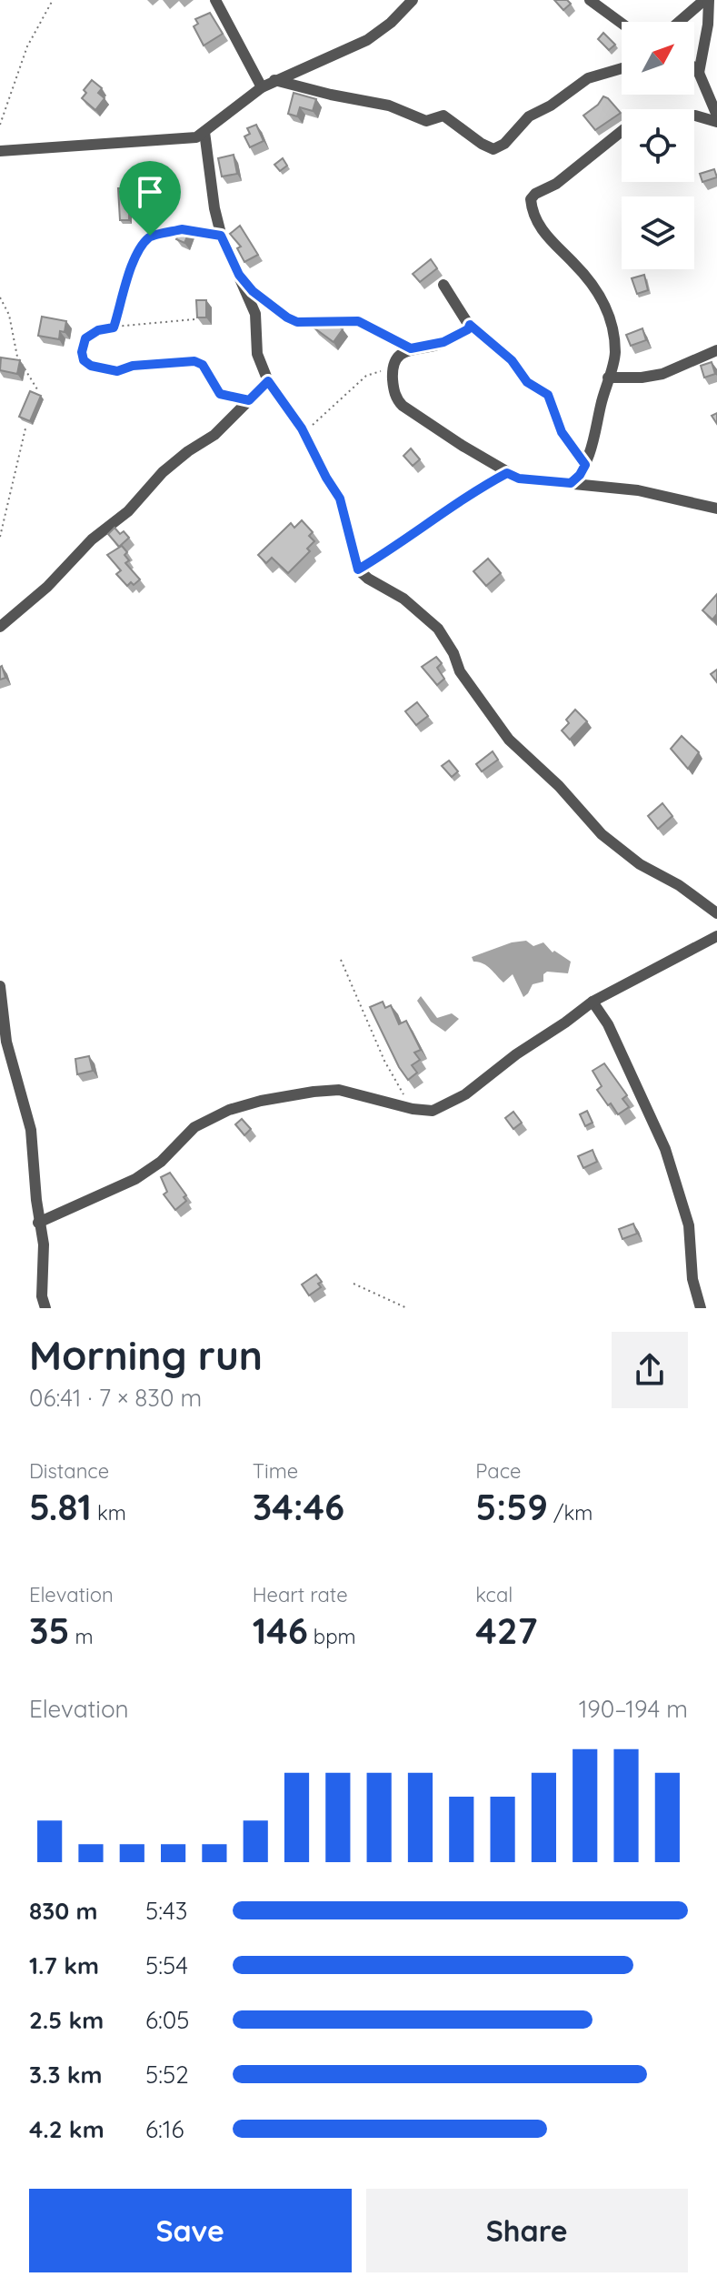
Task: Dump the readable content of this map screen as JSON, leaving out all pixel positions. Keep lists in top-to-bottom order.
{
  "north": "top right",
  "page": {
    "heading": ["Morning run", "06:41 · 7 × 830 m"],
    "stats": [
      ["Distance", "5.81 km"],
      ["Time", "34:46"],
      ["Pace", "5:59 /km"],
      ["Elevation", "35 m"],
      ["Heart rate", "146 bpm"],
      ["kcal", "427"]
    ],
    "chart": ["Elevation", "190–194 m"],
    "list": [
      {
        "name": "830 m",
        "note": "5:43"
      },
      {
        "name": "1.7 km",
        "note": "5:54"
      },
      {
        "name": "2.5 km",
        "note": "6:05"
      },
      {
        "name": "3.3 km",
        "note": "5:52"
      },
      {
        "name": "4.2 km",
        "note": "6:16"
      }
    ],
    "buttons": ["Save", "Share"]
  }
}
